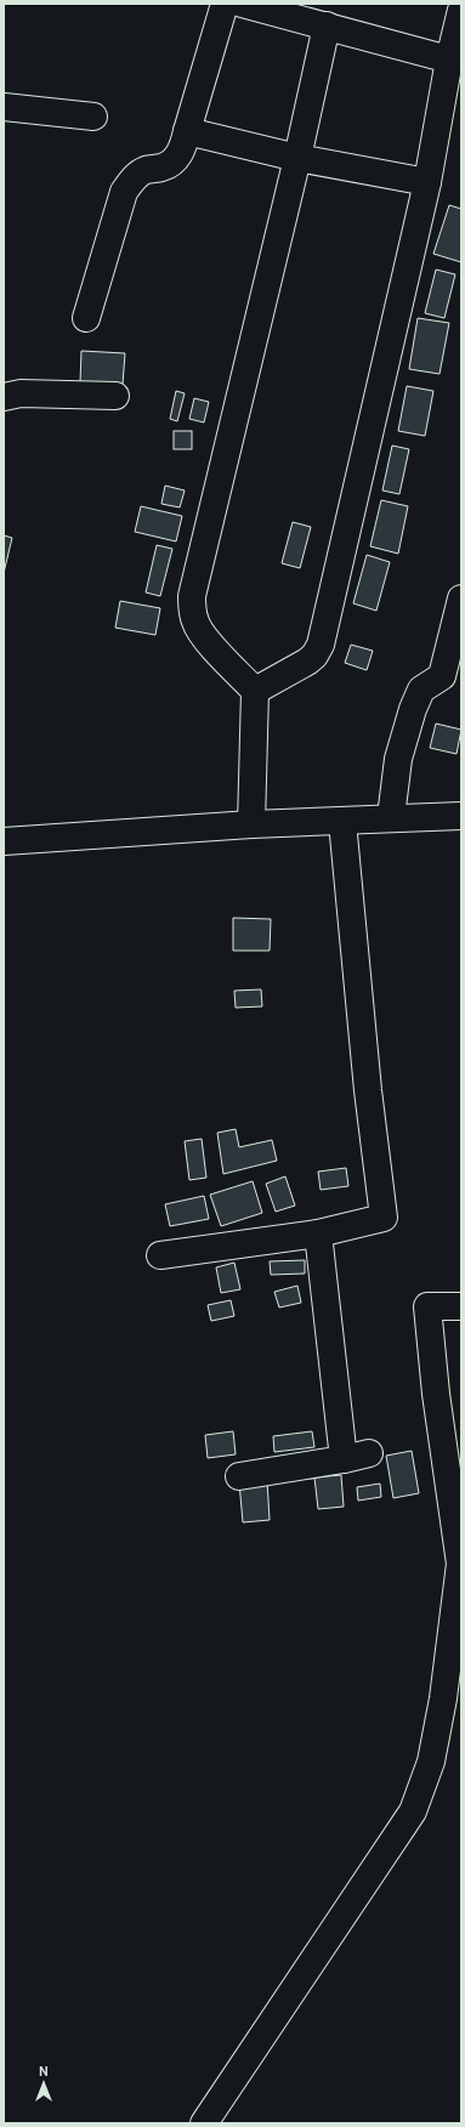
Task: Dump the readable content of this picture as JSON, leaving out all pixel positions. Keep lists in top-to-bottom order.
{
  "north": "top"
}
